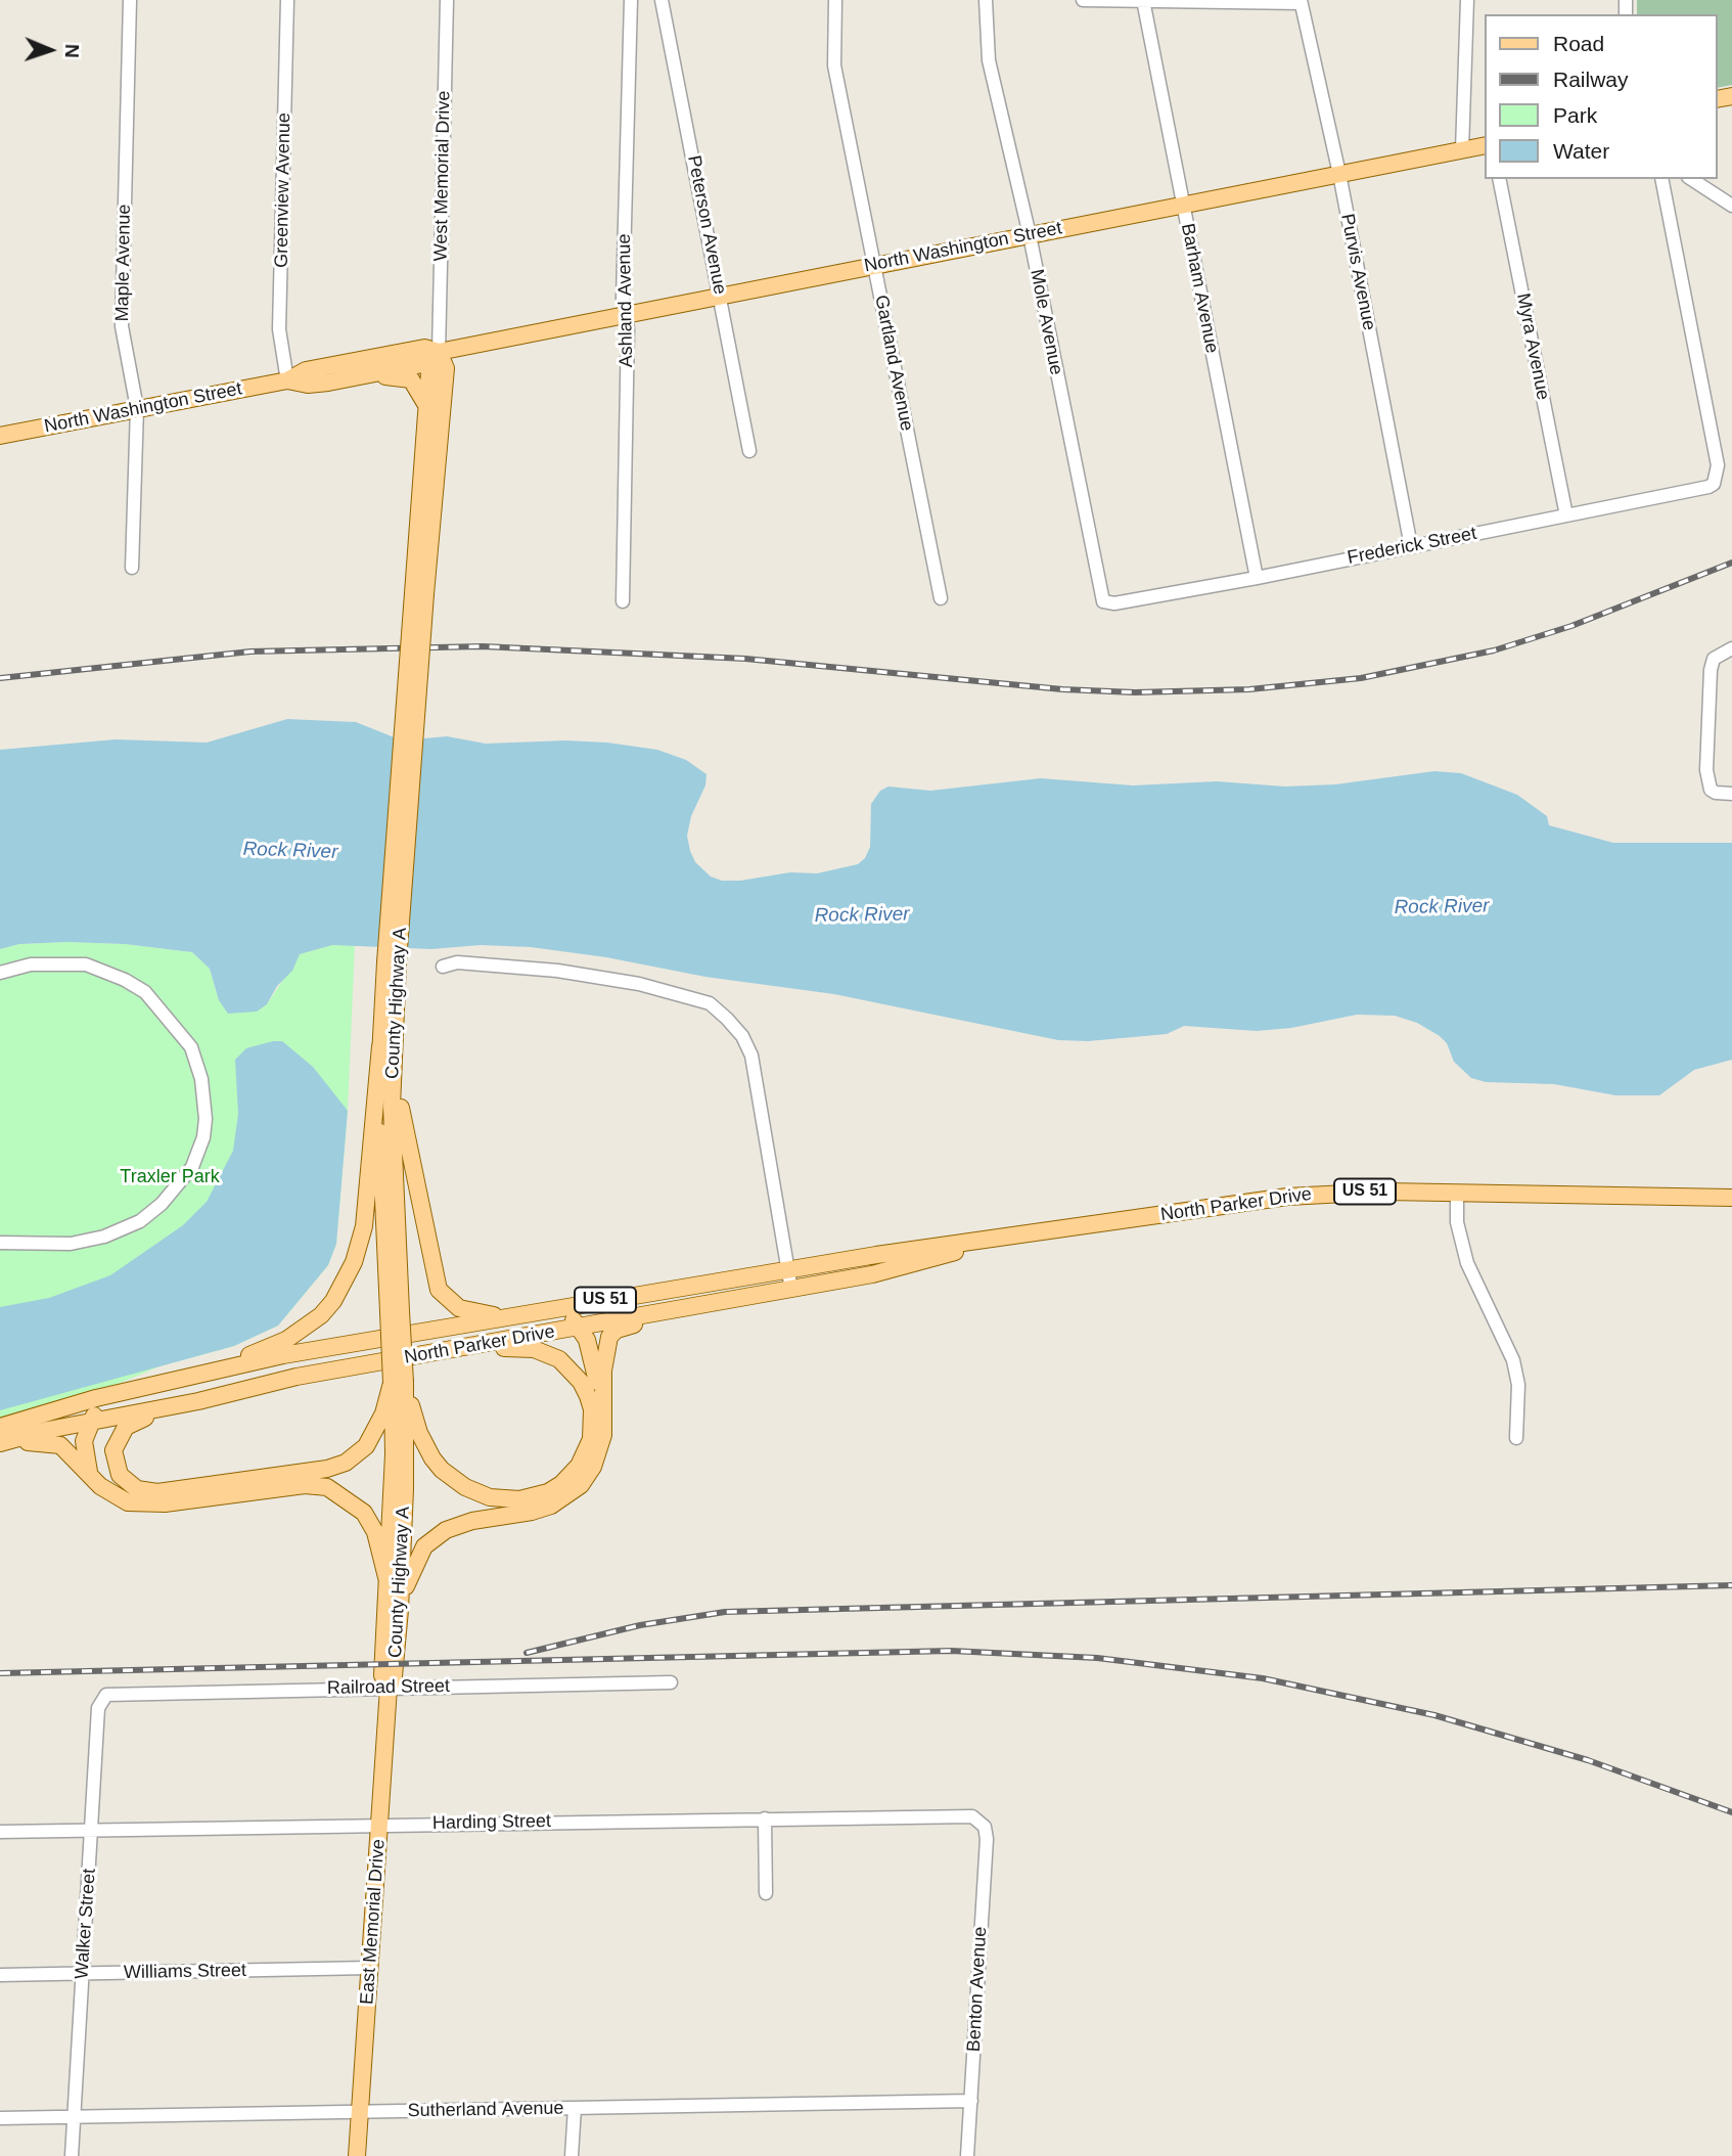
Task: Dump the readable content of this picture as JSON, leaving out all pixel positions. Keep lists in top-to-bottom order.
{
  "streets": {
    "main road": [
      "West Memorial Drive",
      "North Washington Street",
      "County Highway A",
      "US 51",
      "North Parker Drive",
      "East Memorial Drive"
    ],
    "street": [
      "Greenview Avenue",
      "Peterson Avenue",
      "Maple Avenue",
      "Purvis Avenue",
      "Barham Avenue",
      "Ashland Avenue",
      "Mole Avenue",
      "Myra Avenue",
      "Gartland Avenue",
      "Frederick Street",
      "Railroad Street",
      "Harding Street",
      "Walker Street",
      "Williams Street",
      "Benton Avenue",
      "Sutherland Avenue"
    ]
  },
  "crossings": [
    ["West Memorial Drive", "North Washington Street"],
    ["West Memorial Drive", "County Highway A"],
    ["Greenview Avenue", "North Washington Street"],
    ["Peterson Avenue", "North Washington Street"],
    ["North Washington Street", "Maple Avenue"],
    ["North Washington Street", "Purvis Avenue"],
    ["North Washington Street", "Barham Avenue"],
    ["North Washington Street", "Ashland Avenue"],
    ["North Washington Street", "Mole Avenue"],
    ["North Washington Street", "Gartland Avenue"],
    ["Purvis Avenue", "Frederick Street"],
    ["Barham Avenue", "Frederick Street"],
    ["Mole Avenue", "Frederick Street"],
    ["Myra Avenue", "Frederick Street"],
    ["County Highway A", "Railroad Street"],
    ["County Highway A", "East Memorial Drive"],
    ["Railroad Street", "East Memorial Drive"],
    ["Railroad Street", "Walker Street"],
    ["Harding Street", "East Memorial Drive"],
    ["Harding Street", "Walker Street"],
    ["Harding Street", "Benton Avenue"],
    ["East Memorial Drive", "Williams Street"],
    ["East Memorial Drive", "Sutherland Avenue"],
    ["Walker Street", "Williams Street"],
    ["Walker Street", "Sutherland Avenue"],
    ["Benton Avenue", "Sutherland Avenue"]
  ],
  "water": ["Rock River"],
  "parks": ["Traxler Park"],
  "legend": [
    "Road",
    "Railway",
    "Park",
    "Water"
  ],
  "north": "right"
}
